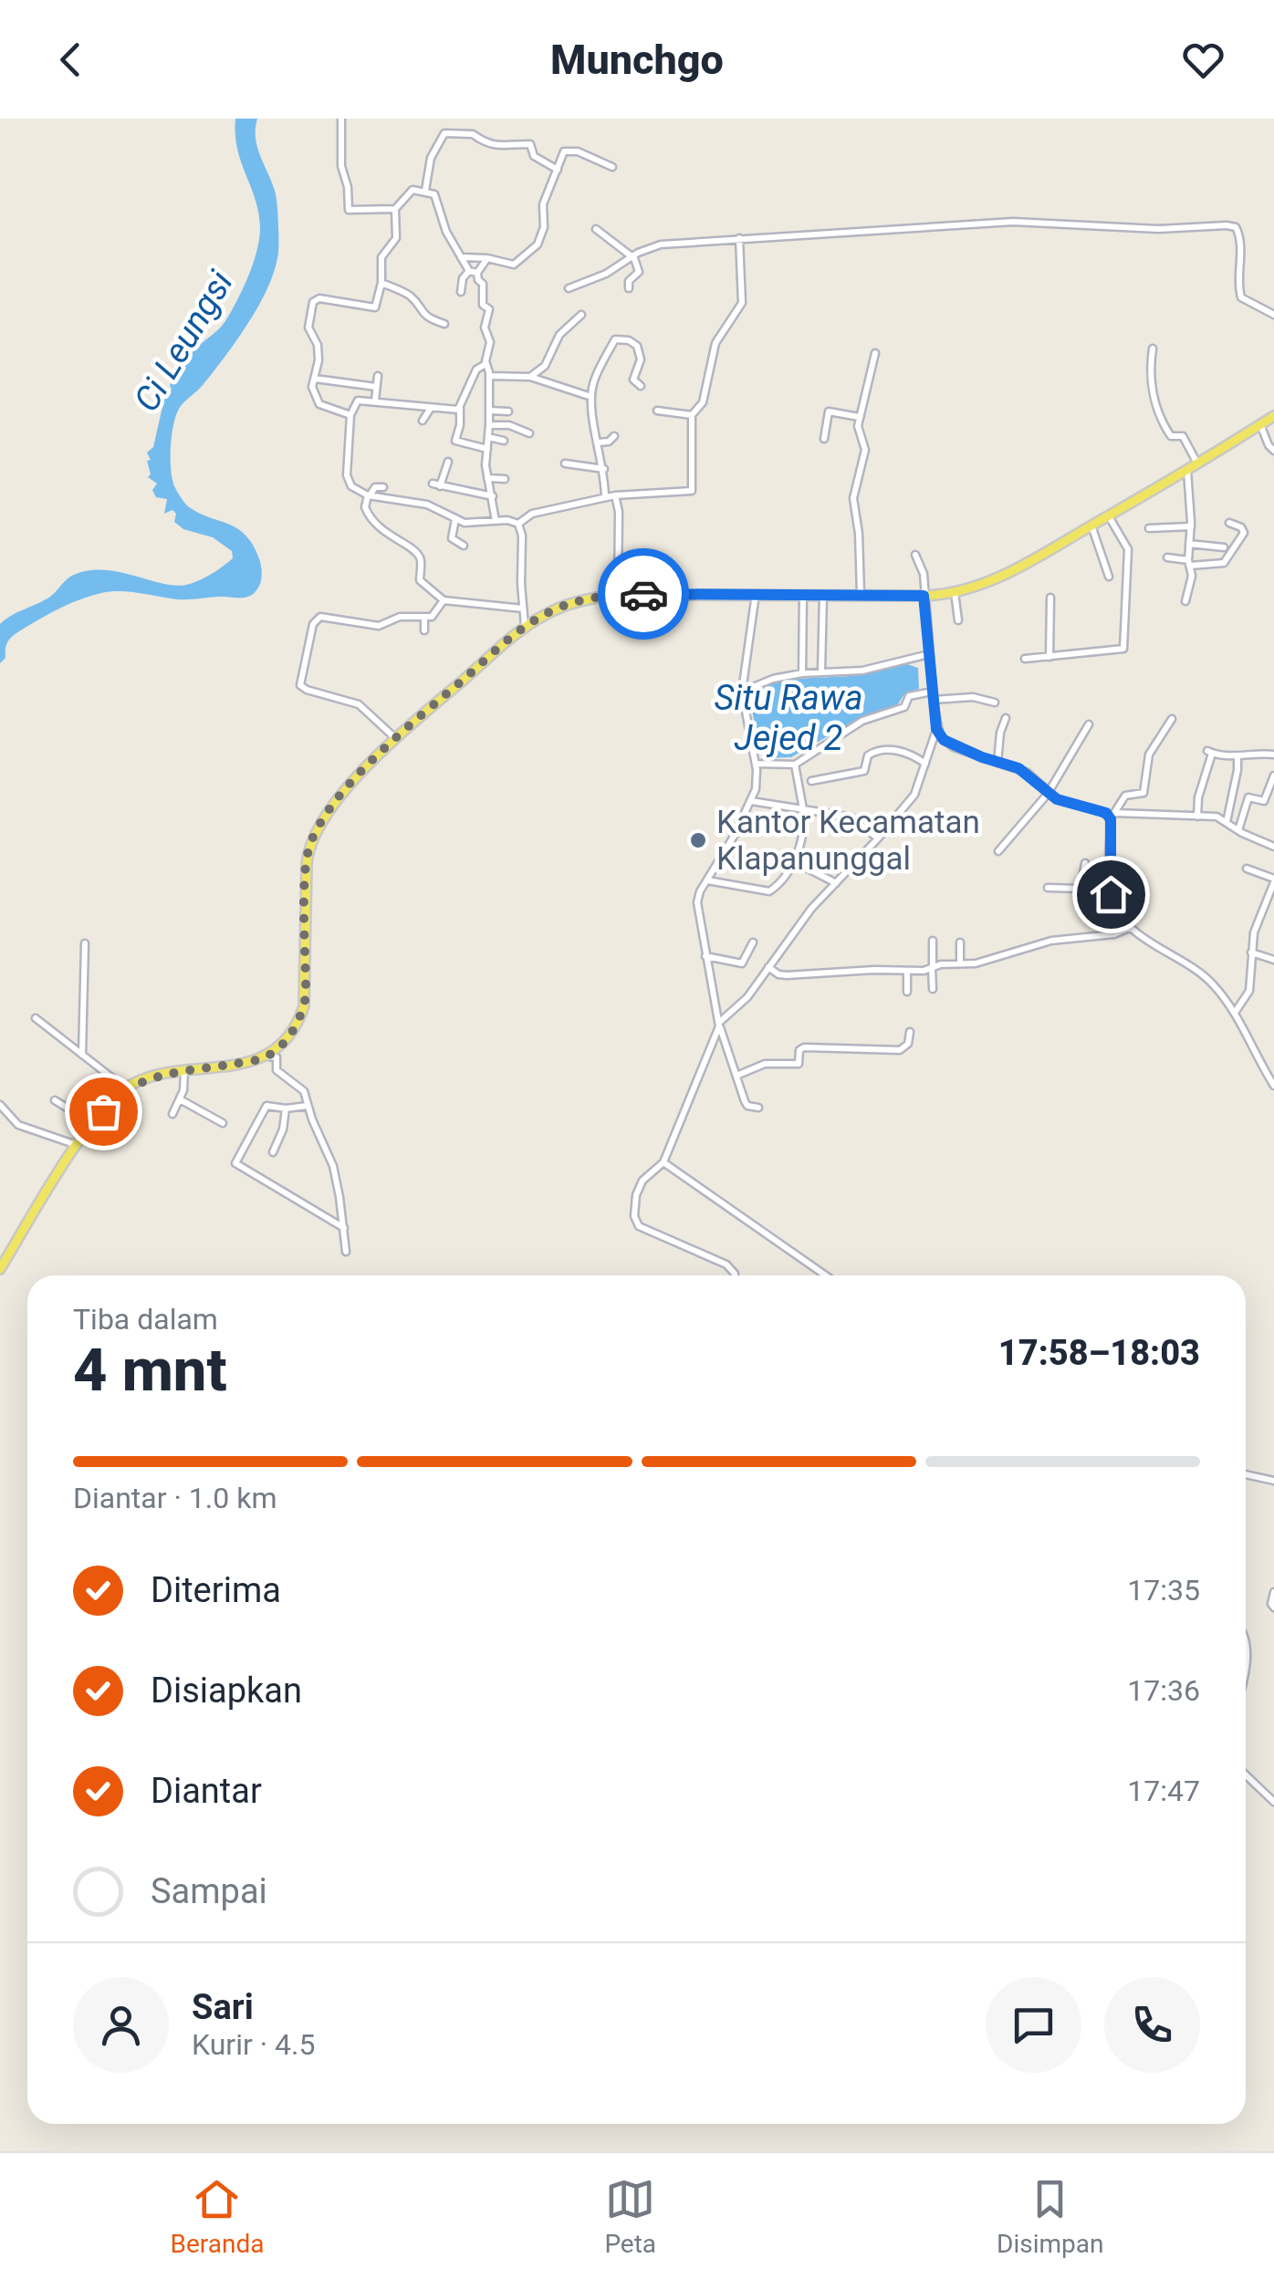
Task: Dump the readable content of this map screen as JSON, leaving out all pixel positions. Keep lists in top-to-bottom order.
{
  "water": ["Ci Leungsi", "Situ Rawa Jejed 2"],
  "places": ["Kantor Kecamatan Klapanunggal"],
  "page": {
    "header": "Munchgo",
    "heading": ["4 mnt", "Tiba dalam", "17:58–18:03"],
    "panel": ["Sari", "Kurir · 4.5"],
    "bar": "Diantar · 1.0 km",
    "list": [
      ["Diterima", "17:35"],
      ["Disiapkan", "17:36"],
      ["Diantar", "17:47"],
      "Sampai"
    ],
    "tabs": ["Beranda", "Peta", "Disimpan"]
  }
}
